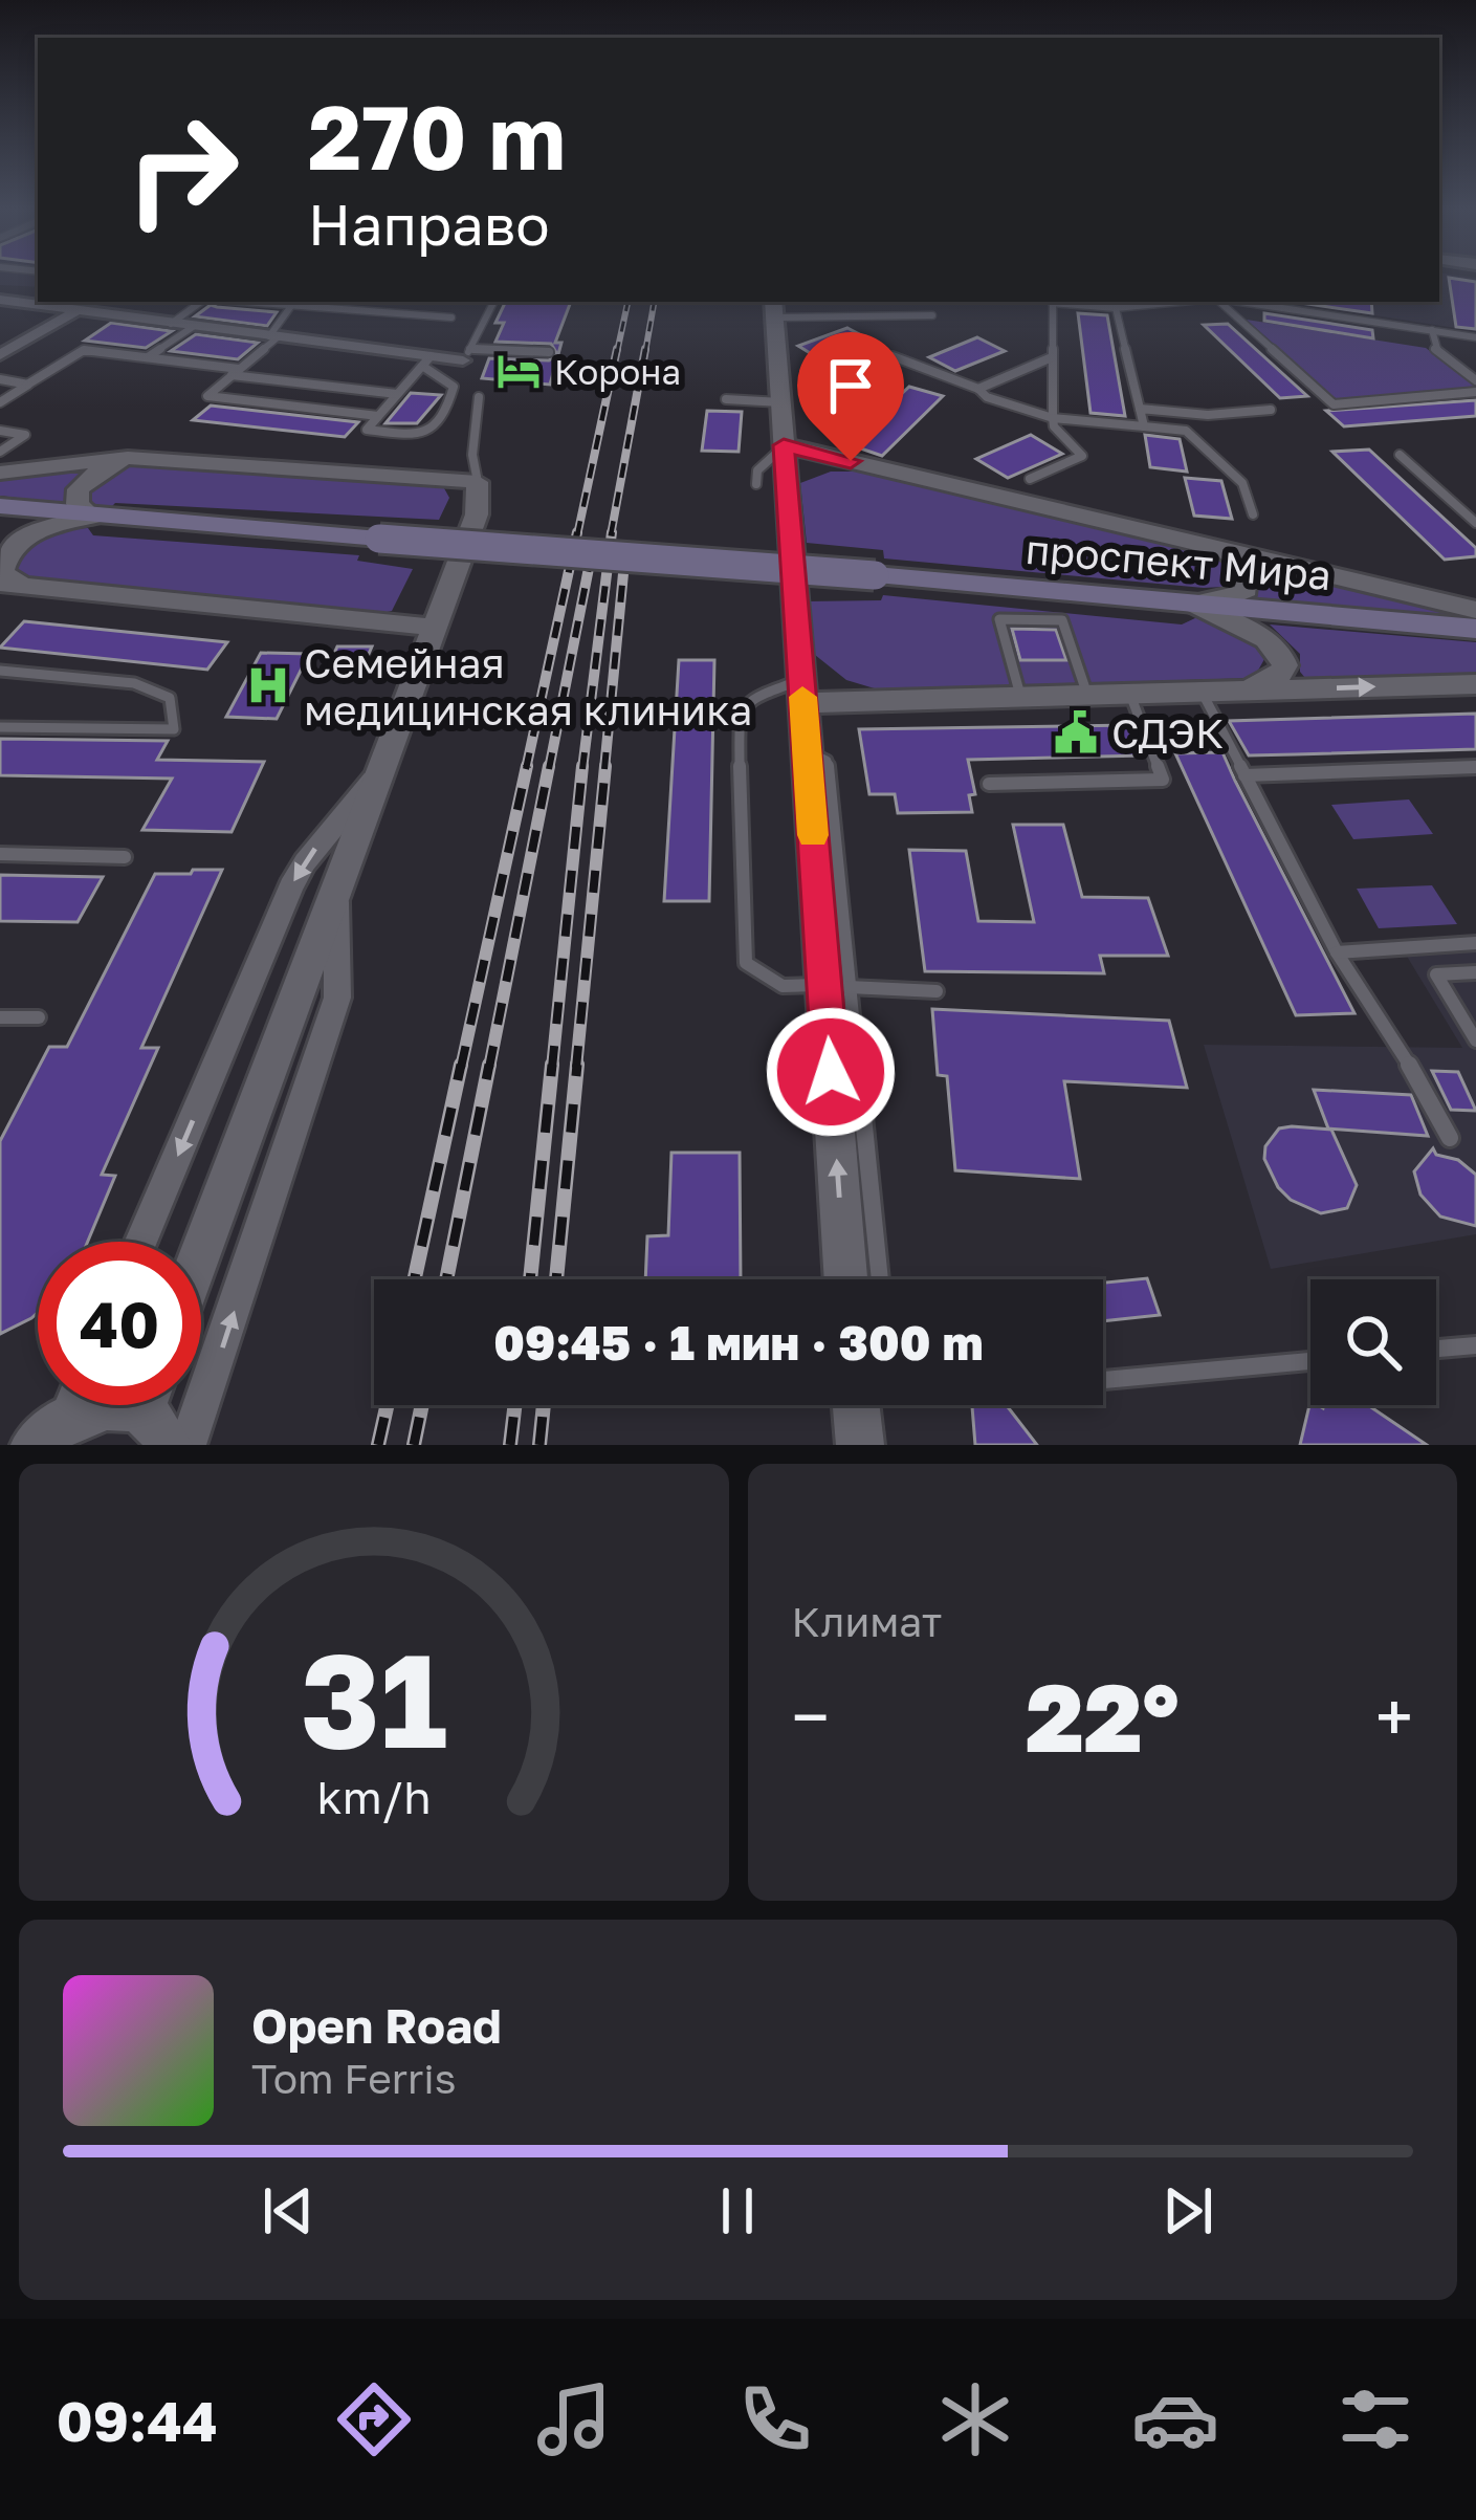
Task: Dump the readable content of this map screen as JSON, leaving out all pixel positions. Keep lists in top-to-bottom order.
{
  "streets": {
    "main road": ["проспект Мира"]
  },
  "places": {
    "hotel": ["Корона"],
    "hospital": ["Семейная медицинская клиника"],
    "public building": ["СДЭК"]
  },
  "page": {
    "turn": ["270 m", "Направо"],
    "limit": "40",
    "trip": "09:45 · 1 мин · 300 m",
    "tile": "Климат",
    "heat": ["−", "22°", "+"],
    "song": ["Open Road", "Tom Ferris"],
    "tabs": "09:44",
    "gauge": ["31", "km/h"]
  }
}
